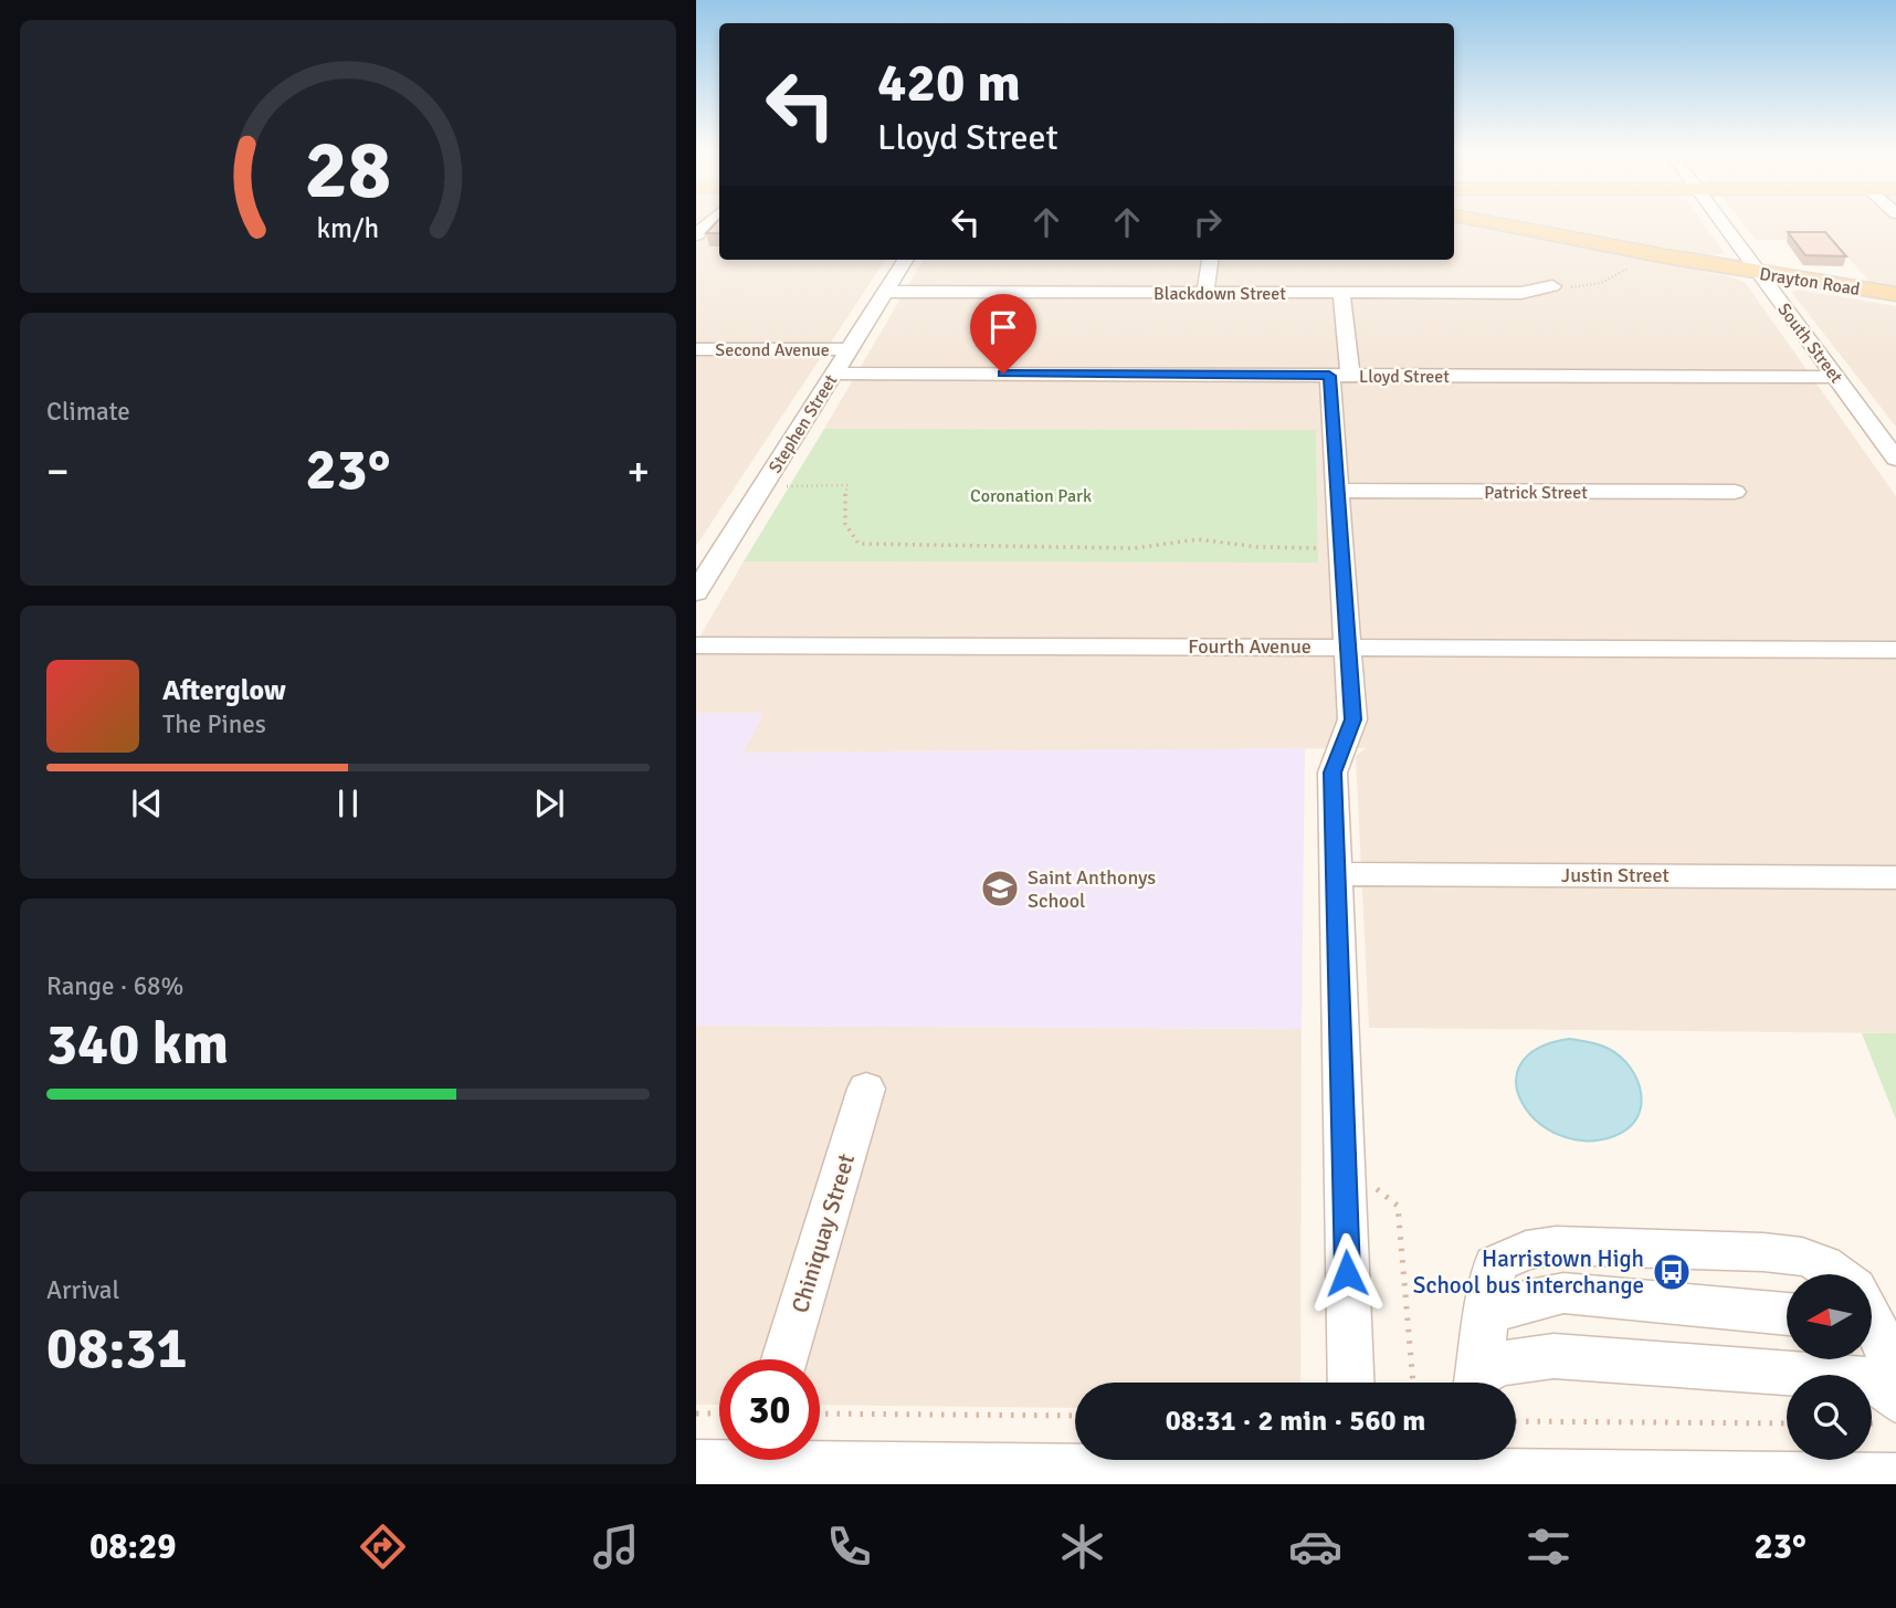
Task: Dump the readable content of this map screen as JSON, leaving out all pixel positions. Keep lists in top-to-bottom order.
{
  "streets": {
    "main road": ["Drayton Road"],
    "street": [
      "Blackdown Street",
      "South Street",
      "Second Avenue",
      "Lloyd Street",
      "Stephen Street",
      "Patrick Street",
      "Fourth Avenue",
      "Justin Street",
      "Chiniquay Street"
    ]
  },
  "crossings": [
    ["Drayton Road", "South Street"],
    ["Blackdown Street", "Stephen Street"],
    ["South Street", "Lloyd Street"],
    ["Second Avenue", "Stephen Street"],
    ["Lloyd Street", "Stephen Street"]
  ],
  "parks": ["Coronation Park"],
  "places": {
    "school or university": ["Saint Anthonys School"],
    "bus stop": ["Harristown High School bus interchange"]
  },
  "north": "left",
  "page": {
    "turn": ["420 m", "Lloyd Street"],
    "tile": [
      "Climate",
      ["Range · 68%", "340 km"],
      ["Arrival", "08:31"]
    ],
    "heat": ["−", "23°", "+"],
    "song": ["Afterglow", "The Pines"],
    "limit": "30",
    "trip": "08:31 · 2 min · 560 m",
    "tabs": ["08:29", "23°"],
    "gauge": ["28", "km/h"]
  }
}
